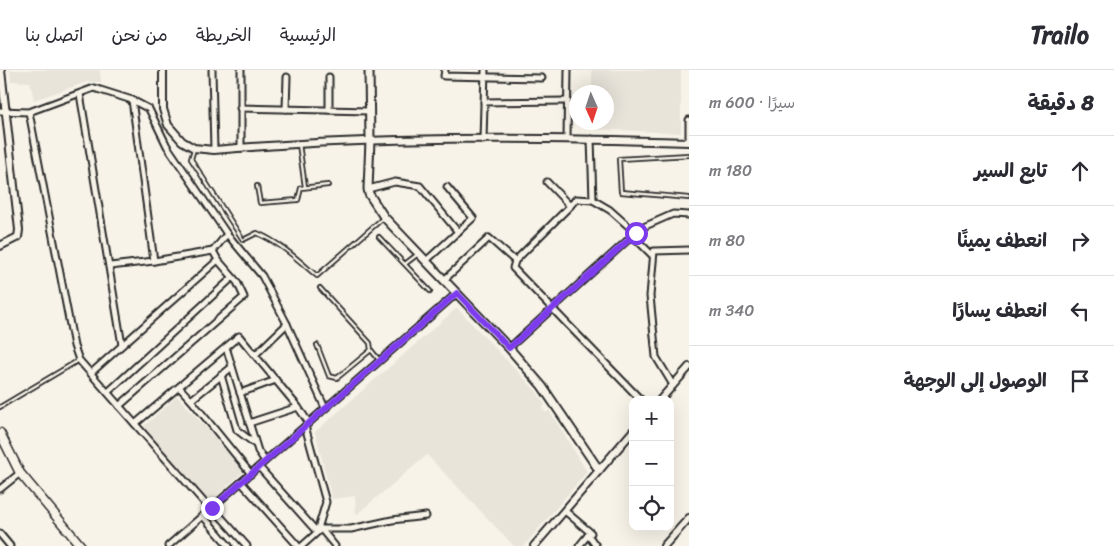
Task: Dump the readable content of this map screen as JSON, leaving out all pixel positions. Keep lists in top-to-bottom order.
{
  "north": "bottom",
  "page": {
    "header": "Trailo",
    "nav": [
      "الرئيسية",
      "الخريطة",
      "من نحن",
      "اتصل بنا"
    ],
    "heading": ["8 دقيقة", "سيرًا · 600 m"],
    "list": [
      ["تابع السير", "180 m"],
      ["انعطف يمينًا", "80 m"],
      ["انعطف يسارًا", "340 m"],
      "الوصول إلى الوجهة"
    ],
    "map_buttons": ["+", "−"]
  }
}
